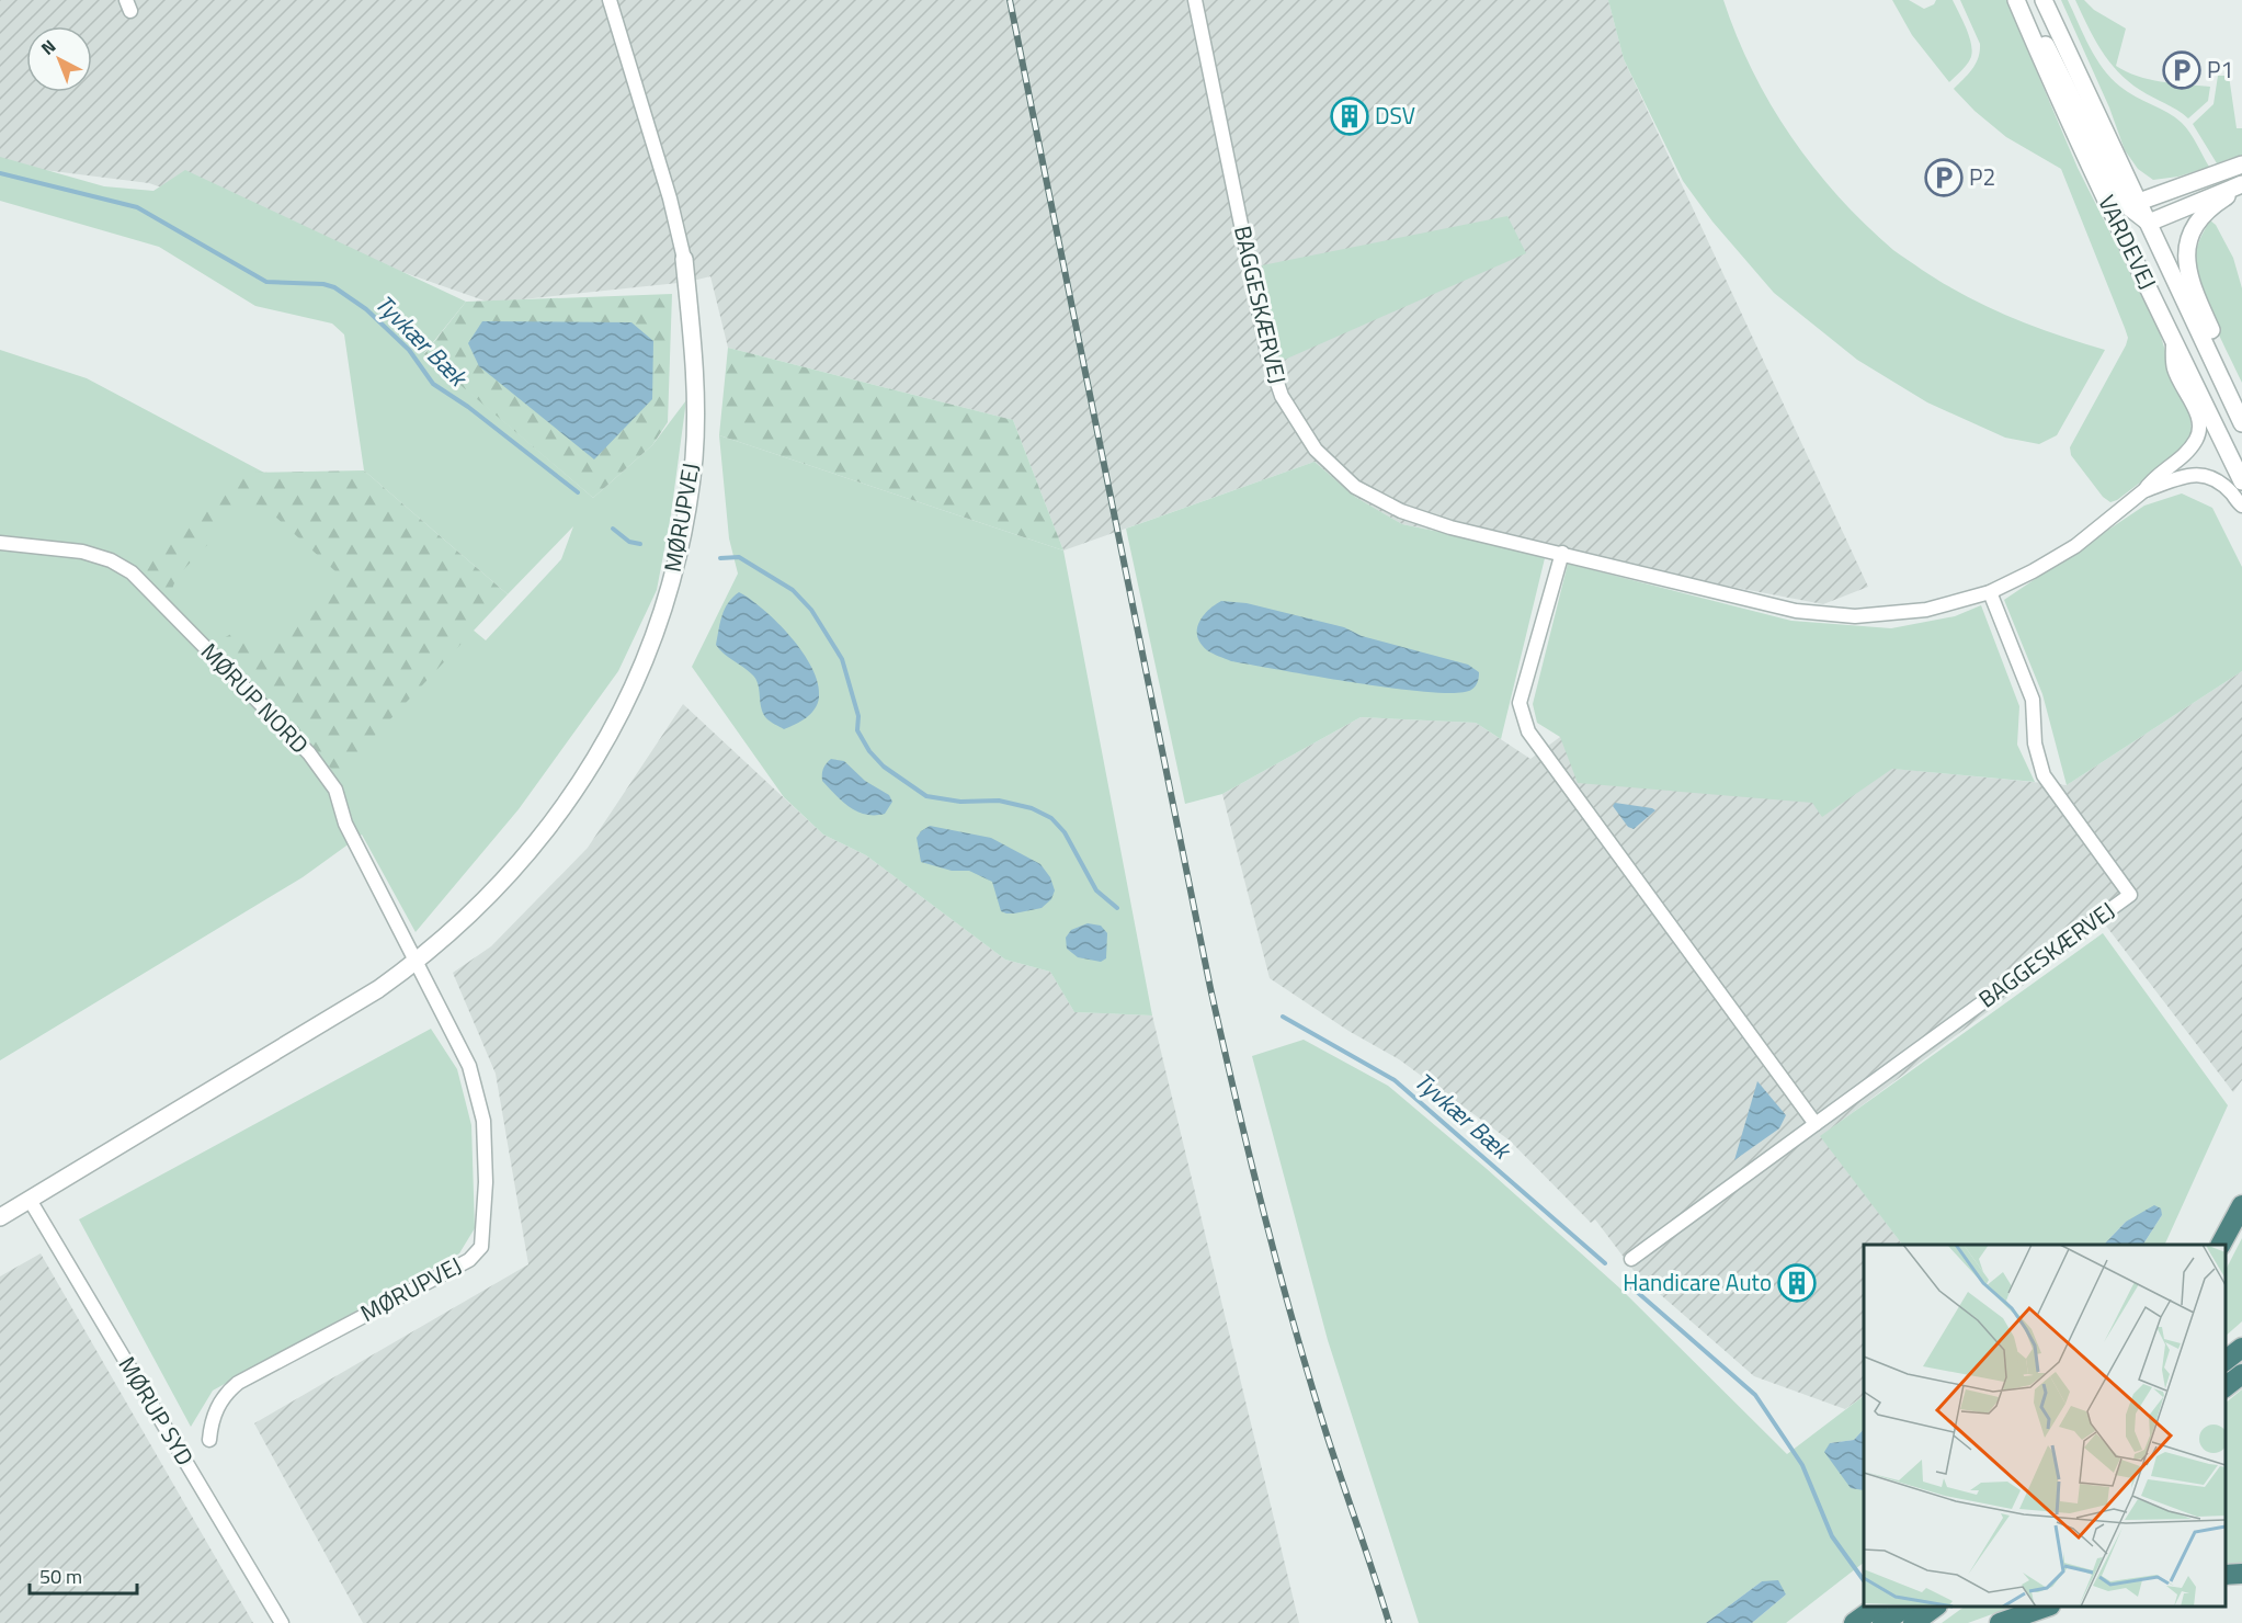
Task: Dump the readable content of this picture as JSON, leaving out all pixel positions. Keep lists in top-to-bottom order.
{
  "streets": {
    "street": [
      "VARDEVEJ",
      "BAGGESKÆRVEJ",
      "MØRUPVEJ",
      "MØRUP NORD",
      "MØRUP SYD"
    ]
  },
  "crossings": [
    ["VARDEVEJ", "BAGGESKÆRVEJ"],
    ["MØRUPVEJ", "MØRUP NORD"],
    ["MØRUPVEJ", "MØRUP SYD"]
  ],
  "water": ["Tyvkær Bæk"],
  "places": {
    "parking": ["P1", "P2"],
    "building": ["DSV", "Handicare Auto"]
  },
  "scale_bar": "50 m",
  "north": "top left"
}
